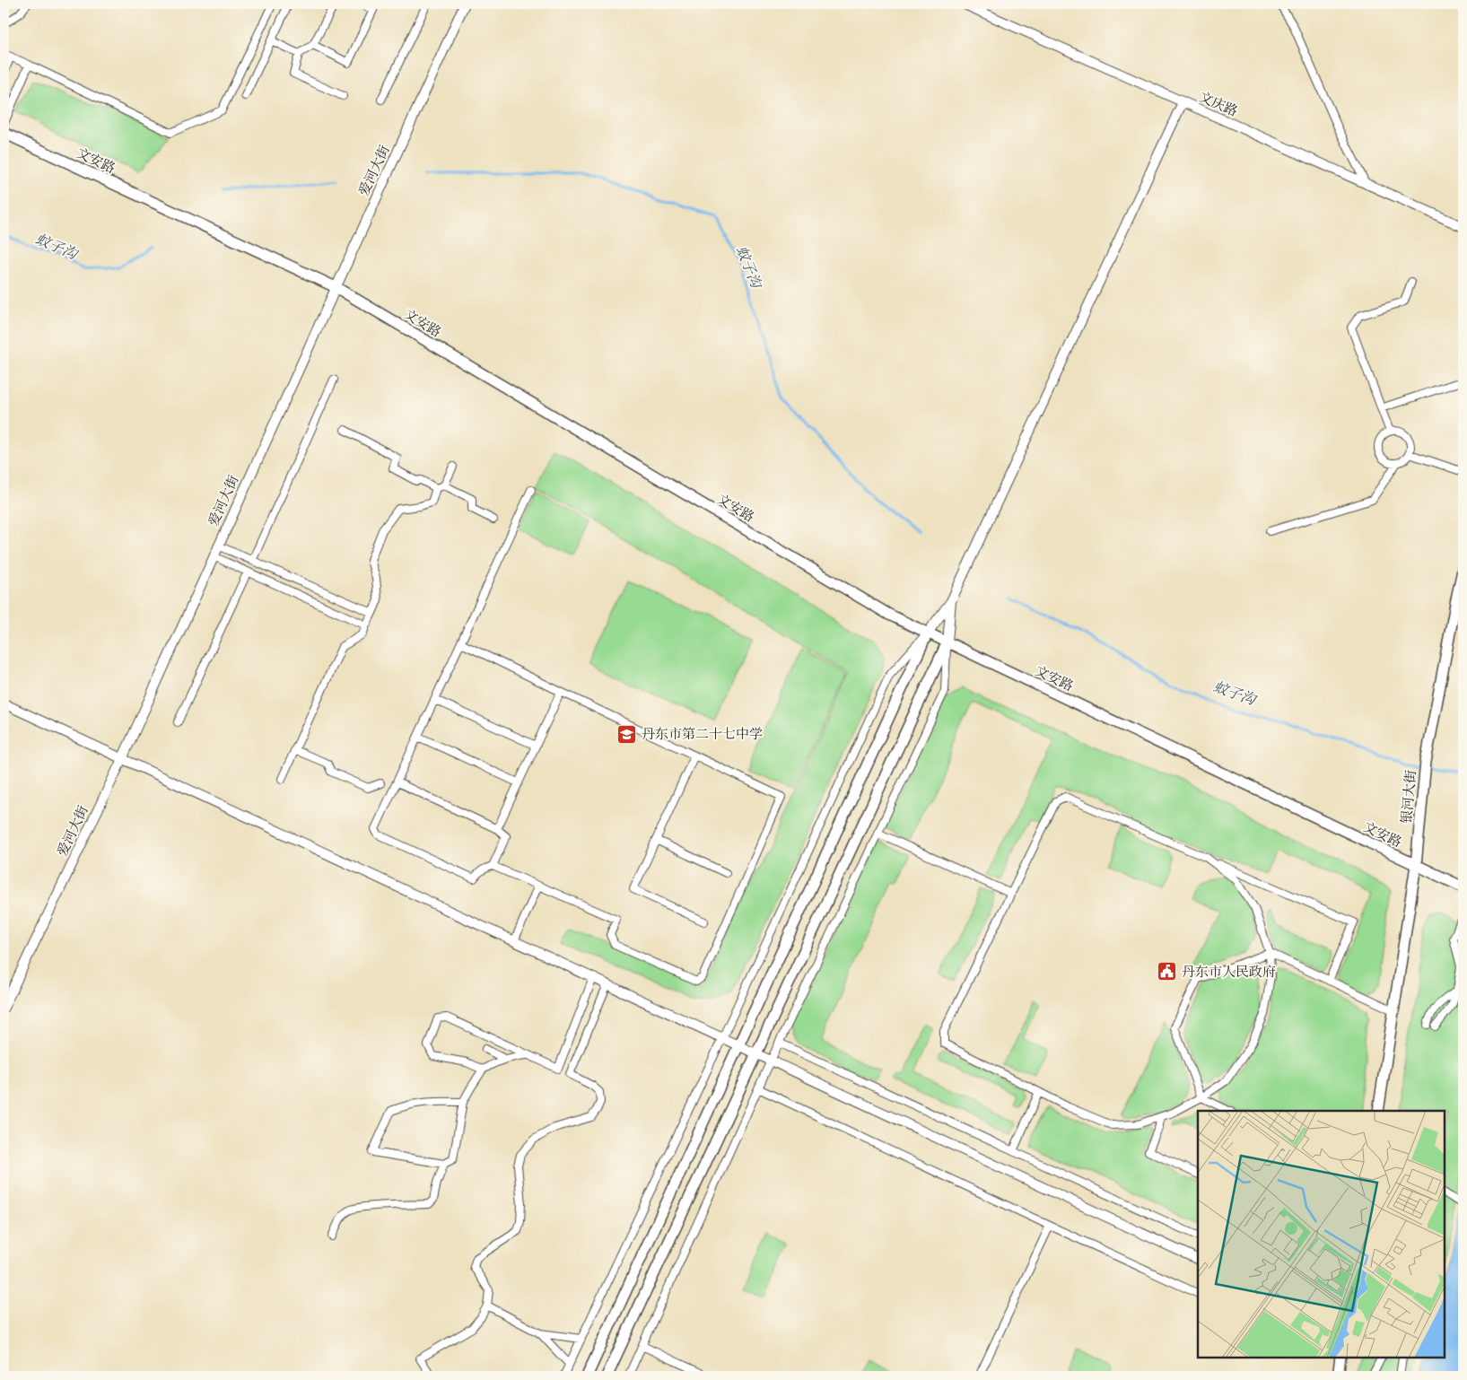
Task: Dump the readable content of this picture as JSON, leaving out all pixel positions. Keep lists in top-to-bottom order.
{
  "streets": {
    "main road": ["文安路", "银河大街"],
    "street": ["文庆路", "爱河大街"]
  },
  "crossings": [
    ["文安路", "爱河大街"],
    ["文安路", "银河大街"]
  ],
  "water": ["蚊子沟"],
  "places": {
    "school or university": ["丹东市第二十七中学"],
    "public building": ["丹东市人民政府"]
  }
}
